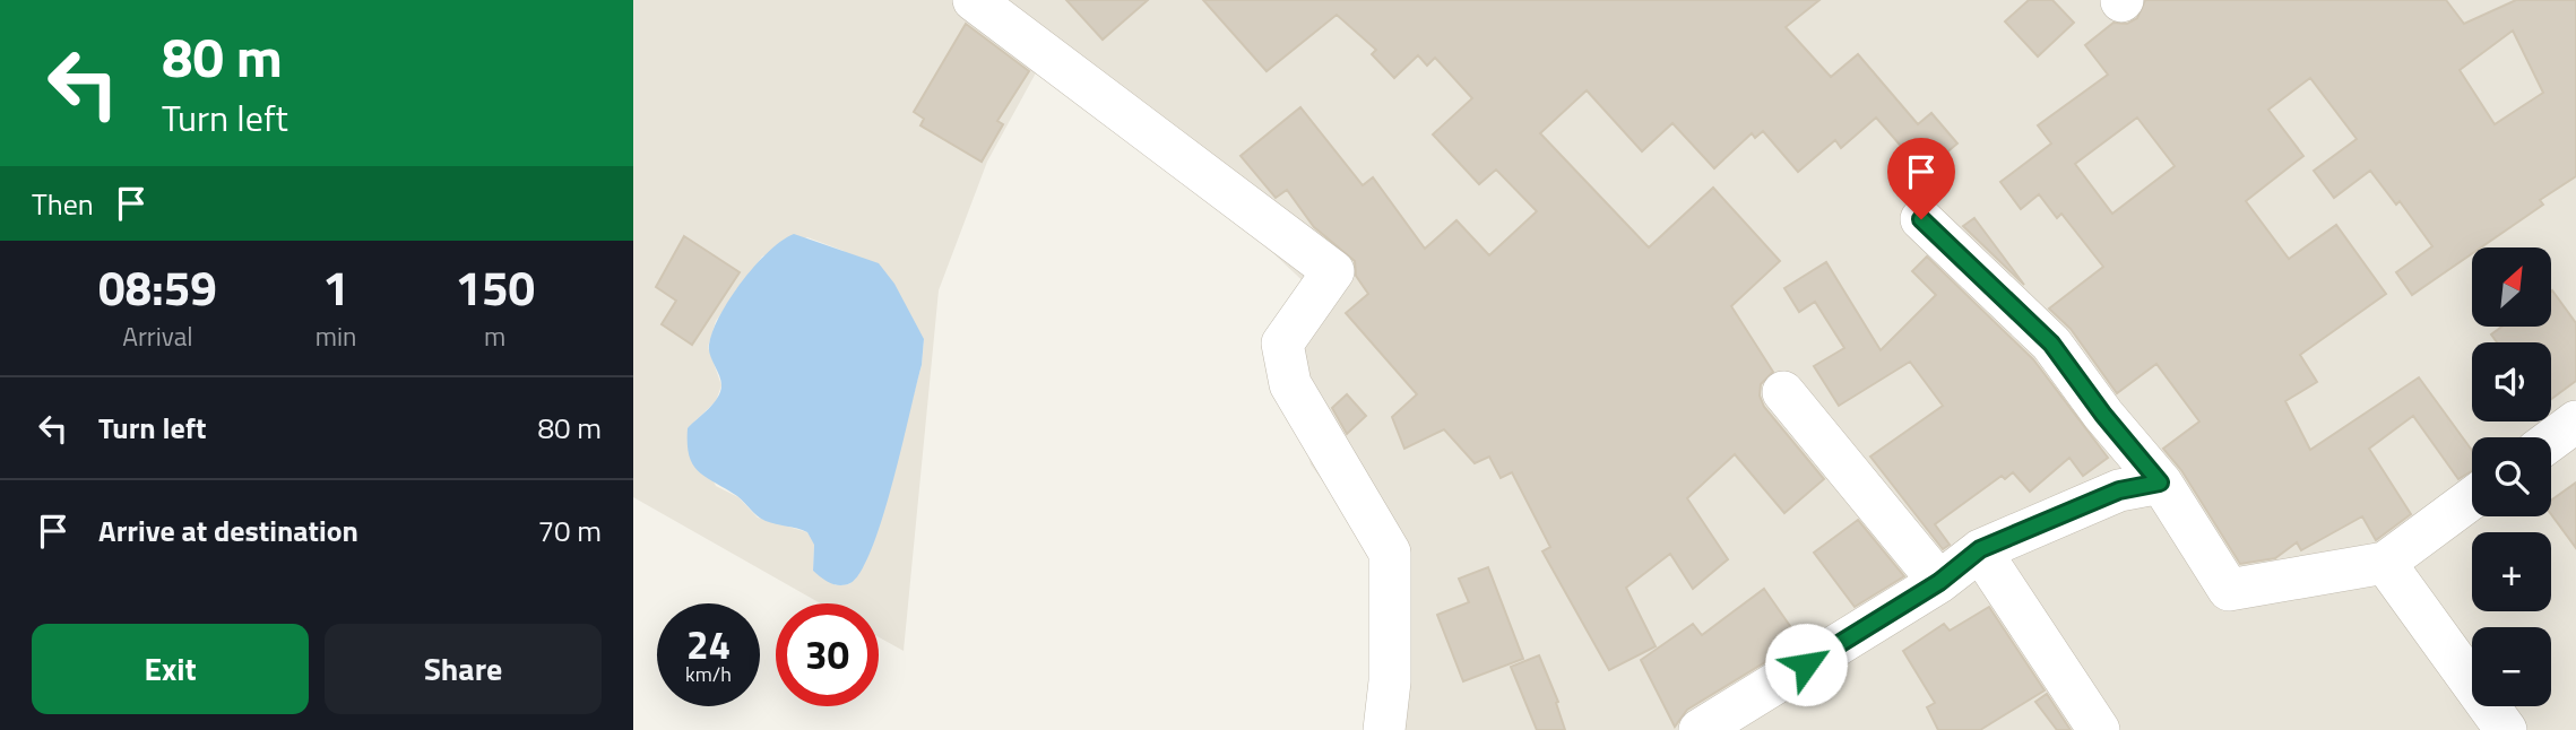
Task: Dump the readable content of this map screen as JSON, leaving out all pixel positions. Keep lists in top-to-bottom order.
{
  "north": "top right",
  "page": {
    "turn": ["80 m", "Turn left"],
    "then": "Then",
    "eta": [
      "08:59",
      "Arrival",
      "1",
      "min",
      "150",
      "m"
    ],
    "map_buttons": ["+", "−"],
    "list": [
      {
        "name": "Turn left",
        "value": "80 m"
      },
      {
        "name": "Arrive at destination",
        "value": "70 m"
      }
    ],
    "speed": "24 km/h",
    "limit": "30",
    "buttons": ["Exit", "Share"]
  }
}
